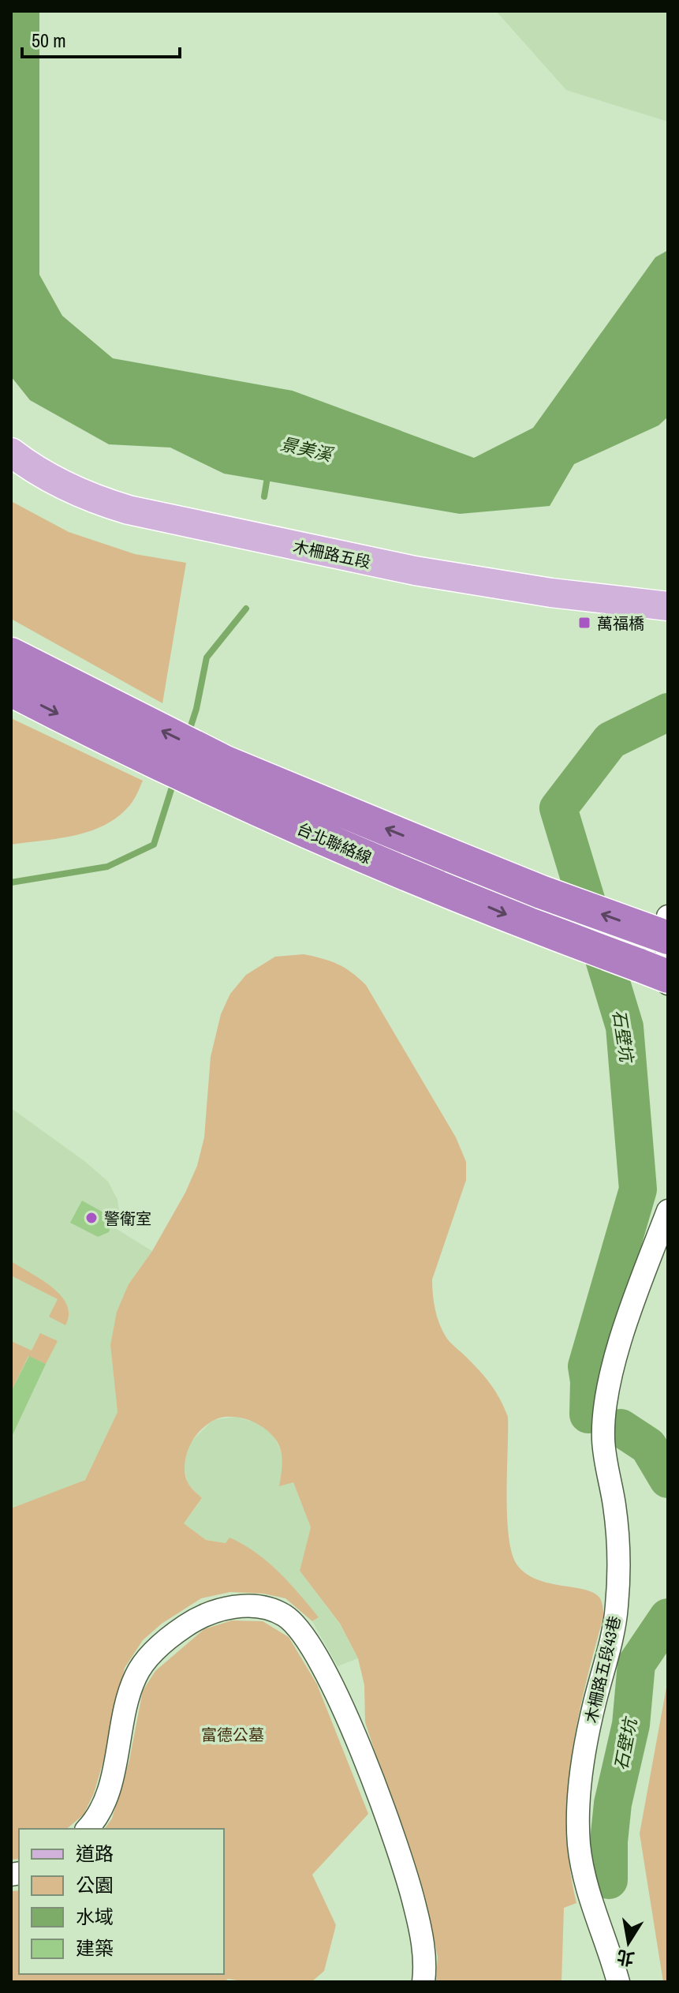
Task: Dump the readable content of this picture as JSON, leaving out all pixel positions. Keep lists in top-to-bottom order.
{
  "streets": {
    "highway": ["台北聯絡線"],
    "main road": ["木柵路五段"],
    "street": ["木柵路五段43巷"]
  },
  "water": ["景美溪", "石壁坑"],
  "parks": ["富德公墓"],
  "places": {
    "transit": ["萬福橋"],
    "other": ["警衛室"]
  },
  "legend": [
    "道路",
    "公園",
    "水域",
    "建築"
  ],
  "scale_bar": "50 m",
  "north": "bottom"
}
